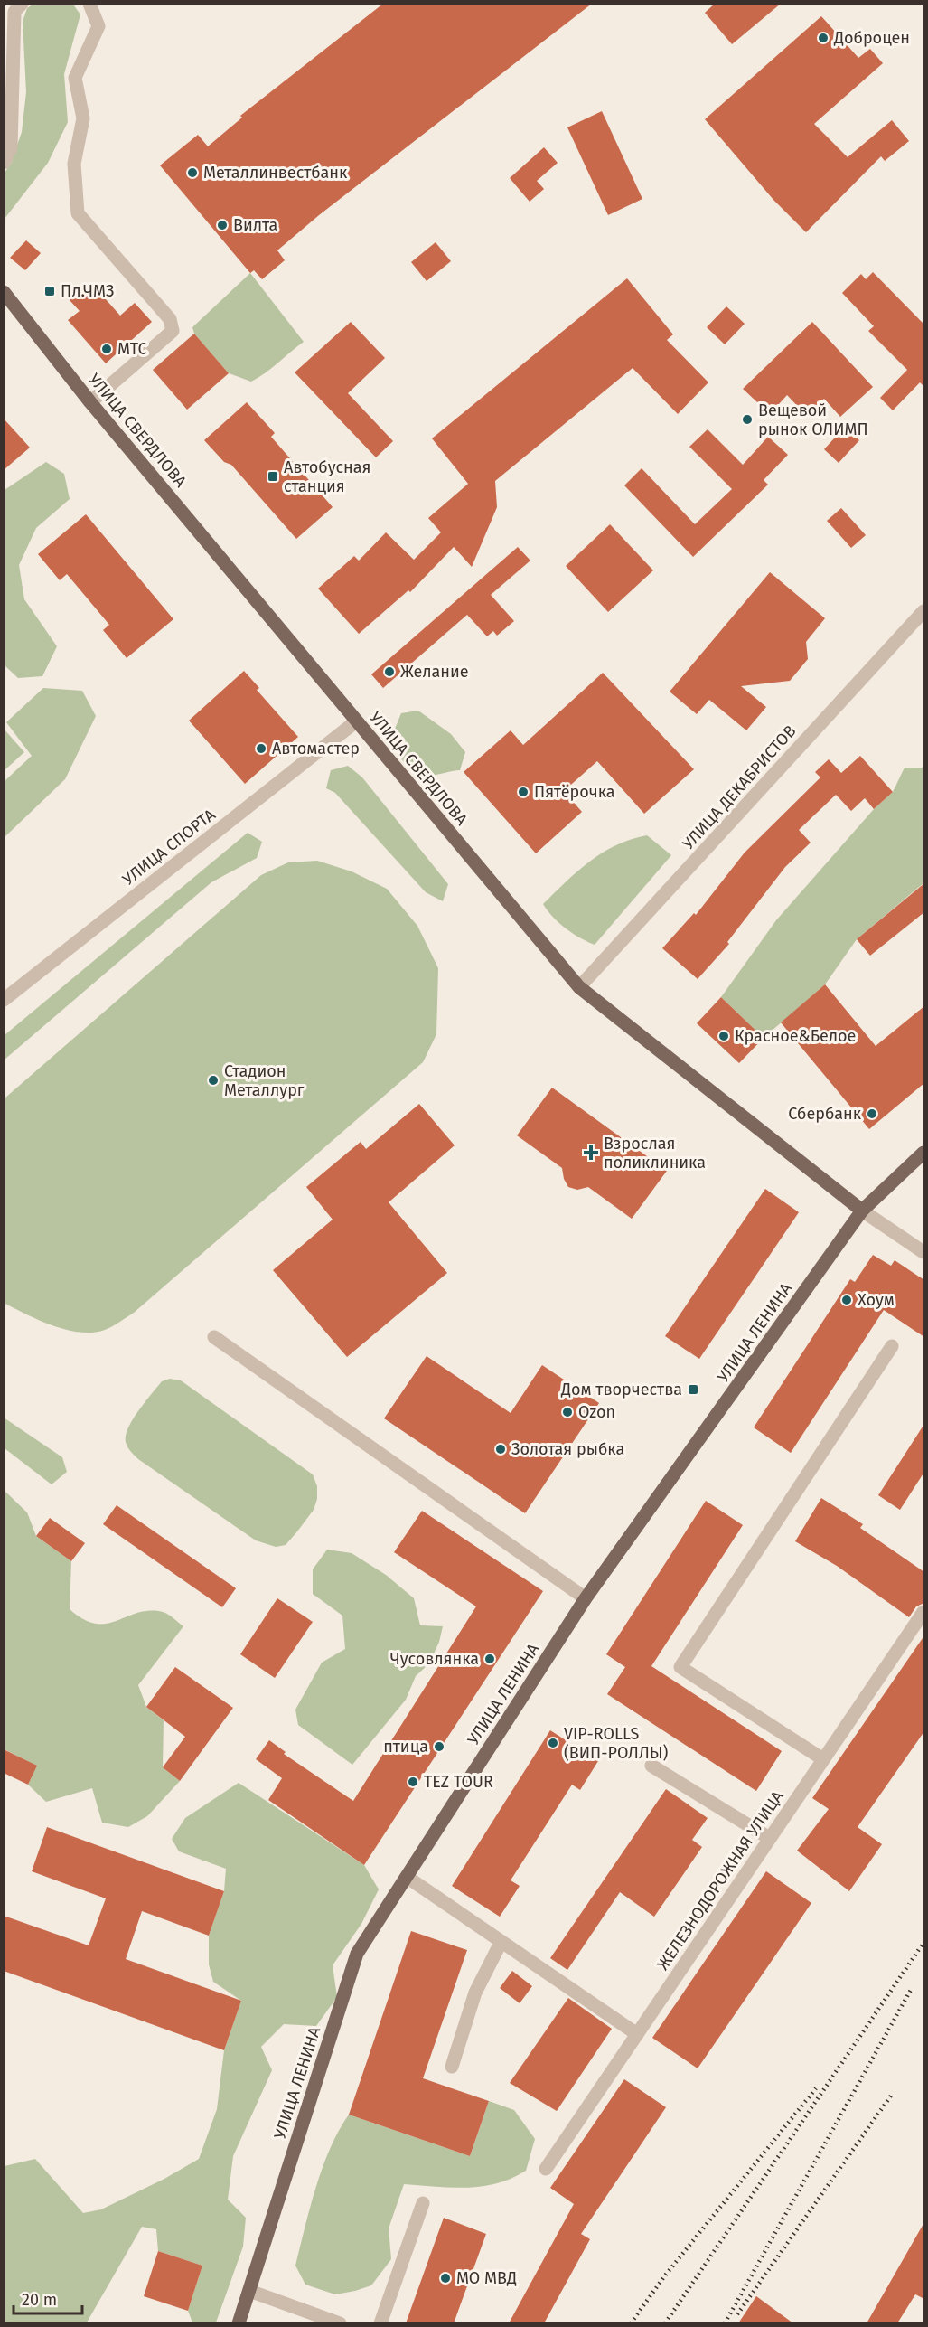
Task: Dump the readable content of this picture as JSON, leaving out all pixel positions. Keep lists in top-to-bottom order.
{
  "streets": {
    "main road": ["УЛИЦА СВЕРДЛОВА", "УЛИЦА ЛЕНИНА"],
    "street": ["УЛИЦА ДЕКАБРИСТОВ", "УЛИЦА СПОРТА", "ЖЕЛЕЗНОДОРОЖНАЯ УЛИЦА"]
  },
  "crossings": [
    ["УЛИЦА СВЕРДЛОВА", "УЛИЦА ДЕКАБРИСТОВ"],
    ["УЛИЦА СВЕРДЛОВА", "УЛИЦА СПОРТА"],
    ["УЛИЦА СВЕРДЛОВА", "УЛИЦА ЛЕНИНА"]
  ],
  "places": {
    "other": [
      "Доброцен",
      "Металлинвестбанк",
      "Вилта",
      "МТС",
      "Вещевой рынок ОЛИМП",
      "Желание",
      "Автомастер",
      "Пятёрочка",
      "Красное&Белое",
      "Стадион Металлург",
      "Сбербанк",
      "Хоум",
      "Ozon",
      "Золотая рыбка",
      "Чусовлянка",
      "VIP-ROLLS (ВИП-РОЛЛЫ)",
      "птица",
      "TEZ TOUR",
      "МО МВД"
    ],
    "transit": ["Пл.ЧМЗ", "Автобусная станция", "Дом творчества"],
    "health": ["Взрослая поликлиника"]
  },
  "scale_bar": "20 m"
}
